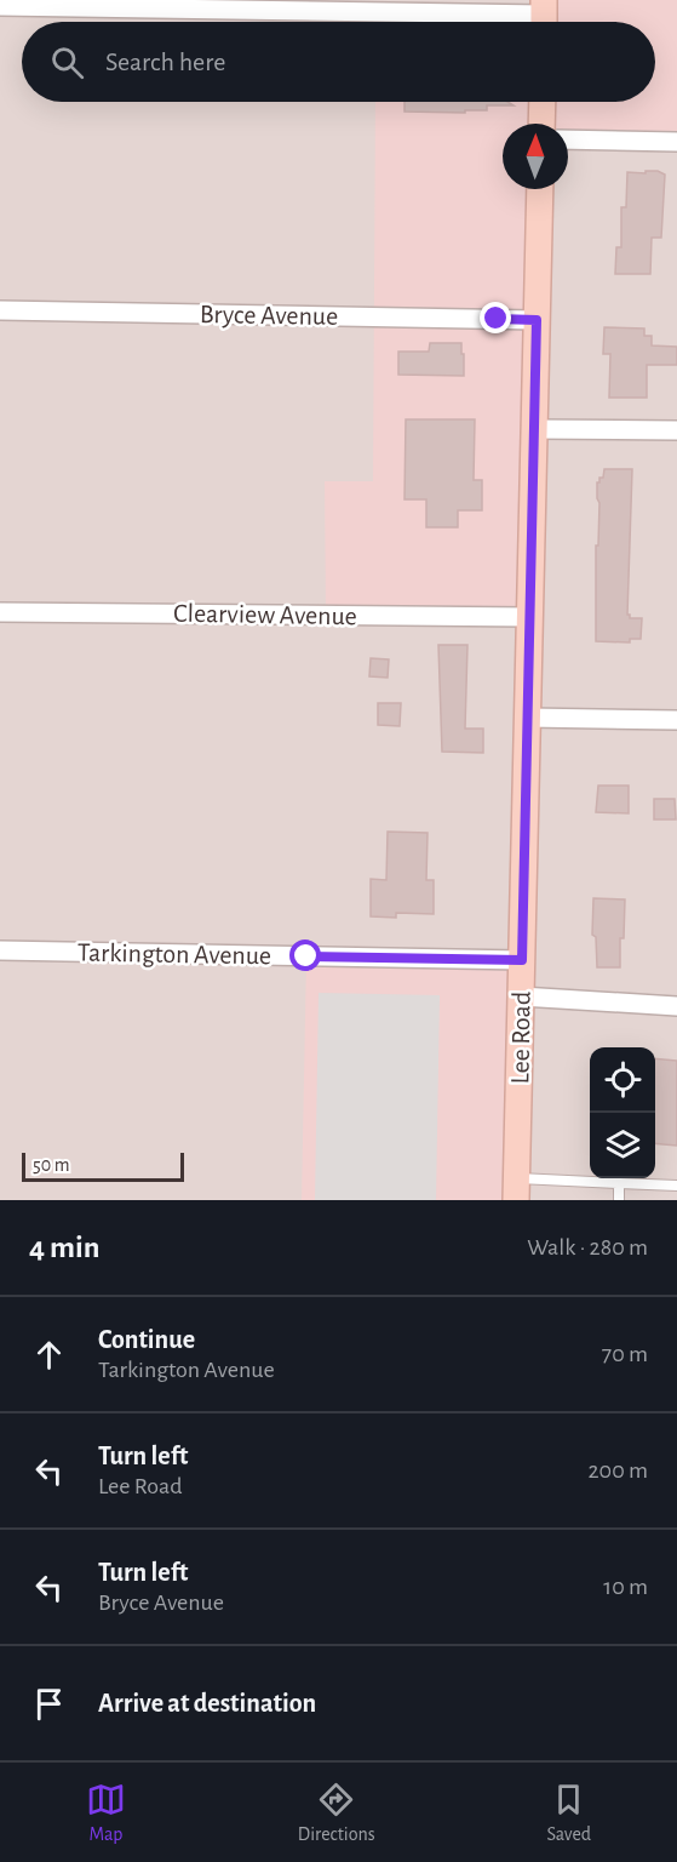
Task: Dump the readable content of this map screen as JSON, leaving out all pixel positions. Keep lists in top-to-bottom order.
{
  "streets": {
    "main road": ["Lee Road"],
    "street": ["Bryce Avenue", "Clearview Avenue", "Tarkington Avenue"]
  },
  "crossings": [
    ["Bryce Avenue", "Lee Road"],
    ["Clearview Avenue", "Lee Road"],
    ["Tarkington Avenue", "Lee Road"]
  ],
  "scale_bar": "50 m",
  "north": "top",
  "page": {
    "search": "Search here",
    "scale": "50 m",
    "heading": ["4 min", "Walk · 280 m"],
    "list": [
      ["Continue", "Tarkington Avenue", "70 m"],
      ["Turn left", "Lee Road", "200 m"],
      ["Turn left", "Bryce Avenue", "10 m"],
      "Arrive at destination"
    ],
    "nav": ["Map", "Directions", "Saved"]
  }
}
